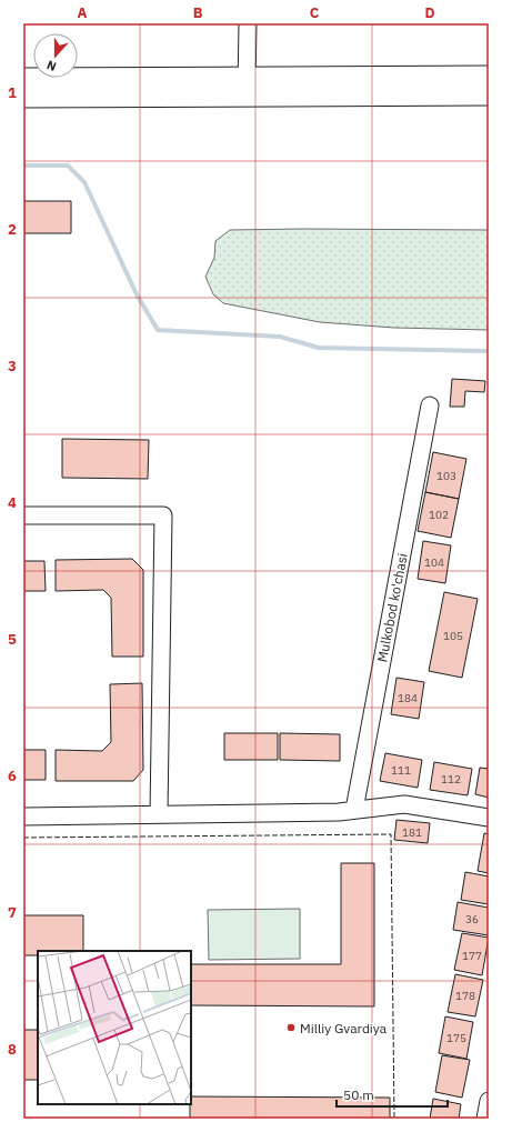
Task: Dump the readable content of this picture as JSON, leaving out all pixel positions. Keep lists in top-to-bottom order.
{
  "streets": {
    "street": ["Mulkobod ko'chasi"]
  },
  "places": ["Milliy Gvardiya"],
  "house_numbers": [
    "103",
    "102",
    "104",
    "105",
    "184",
    "111",
    "112",
    "181",
    "36",
    "177",
    "178",
    "175"
  ],
  "scale_bar": "50 m",
  "north": "bottom",
  "grid": {
    "columns": [
      "A",
      "B",
      "C",
      "D"
    ],
    "rows": [
      "1",
      "2",
      "3",
      "4",
      "5",
      "6",
      "7",
      "8"
    ]
  }
}
